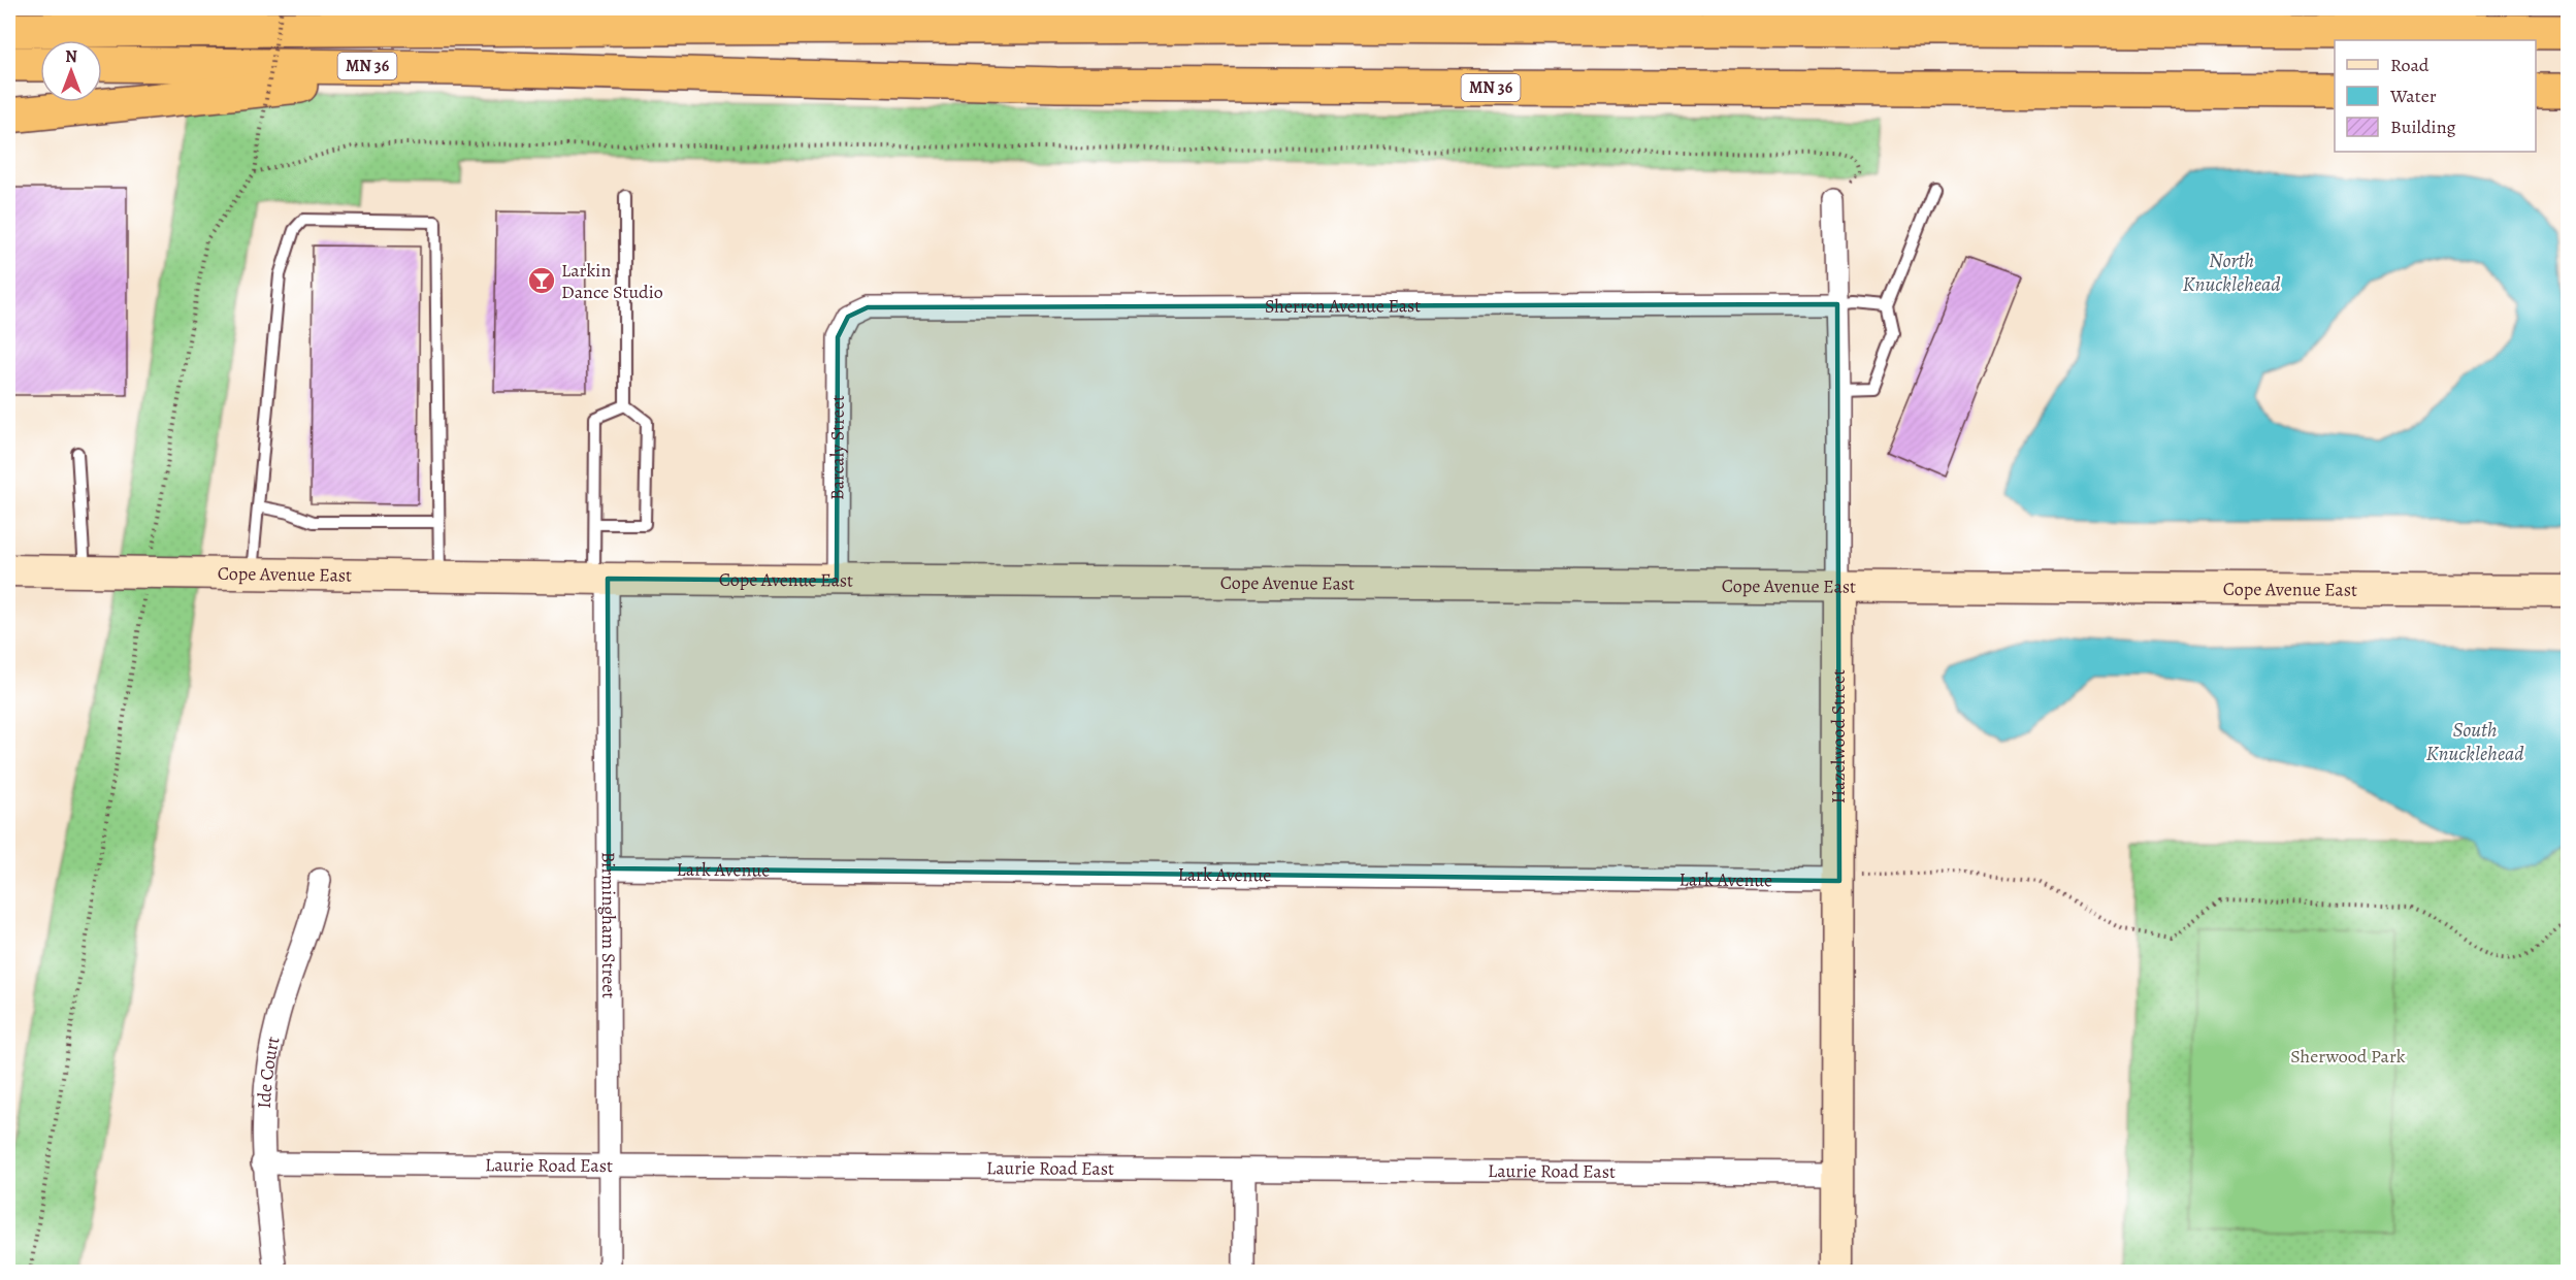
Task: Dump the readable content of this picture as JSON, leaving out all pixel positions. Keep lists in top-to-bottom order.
{
  "streets": {
    "highway": ["MN 36"],
    "street": [
      "Sherren Avenue East",
      "Barcaly Street",
      "Cope Avenue East",
      "Hazelwood Street",
      "Lark Avenue",
      "Birmingham Street",
      "Ide Court",
      "Laurie Road East"
    ]
  },
  "crossings": [
    ["Sherren Avenue East", "Barcaly Street"],
    ["Sherren Avenue East", "Hazelwood Street"],
    ["Barcaly Street", "Cope Avenue East"],
    ["Cope Avenue East", "Hazelwood Street"],
    ["Cope Avenue East", "Birmingham Street"],
    ["Hazelwood Street", "Lark Avenue"],
    ["Hazelwood Street", "Laurie Road East"],
    ["Lark Avenue", "Birmingham Street"],
    ["Birmingham Street", "Laurie Road East"],
    ["Ide Court", "Laurie Road East"]
  ],
  "water": ["North Knucklehead", "South Knucklehead"],
  "parks": ["Sherwood Park"],
  "places": {
    "bar": ["Larkin Dance Studio"]
  },
  "legend": ["Road", "Water", "Building"],
  "north": "top"
}
